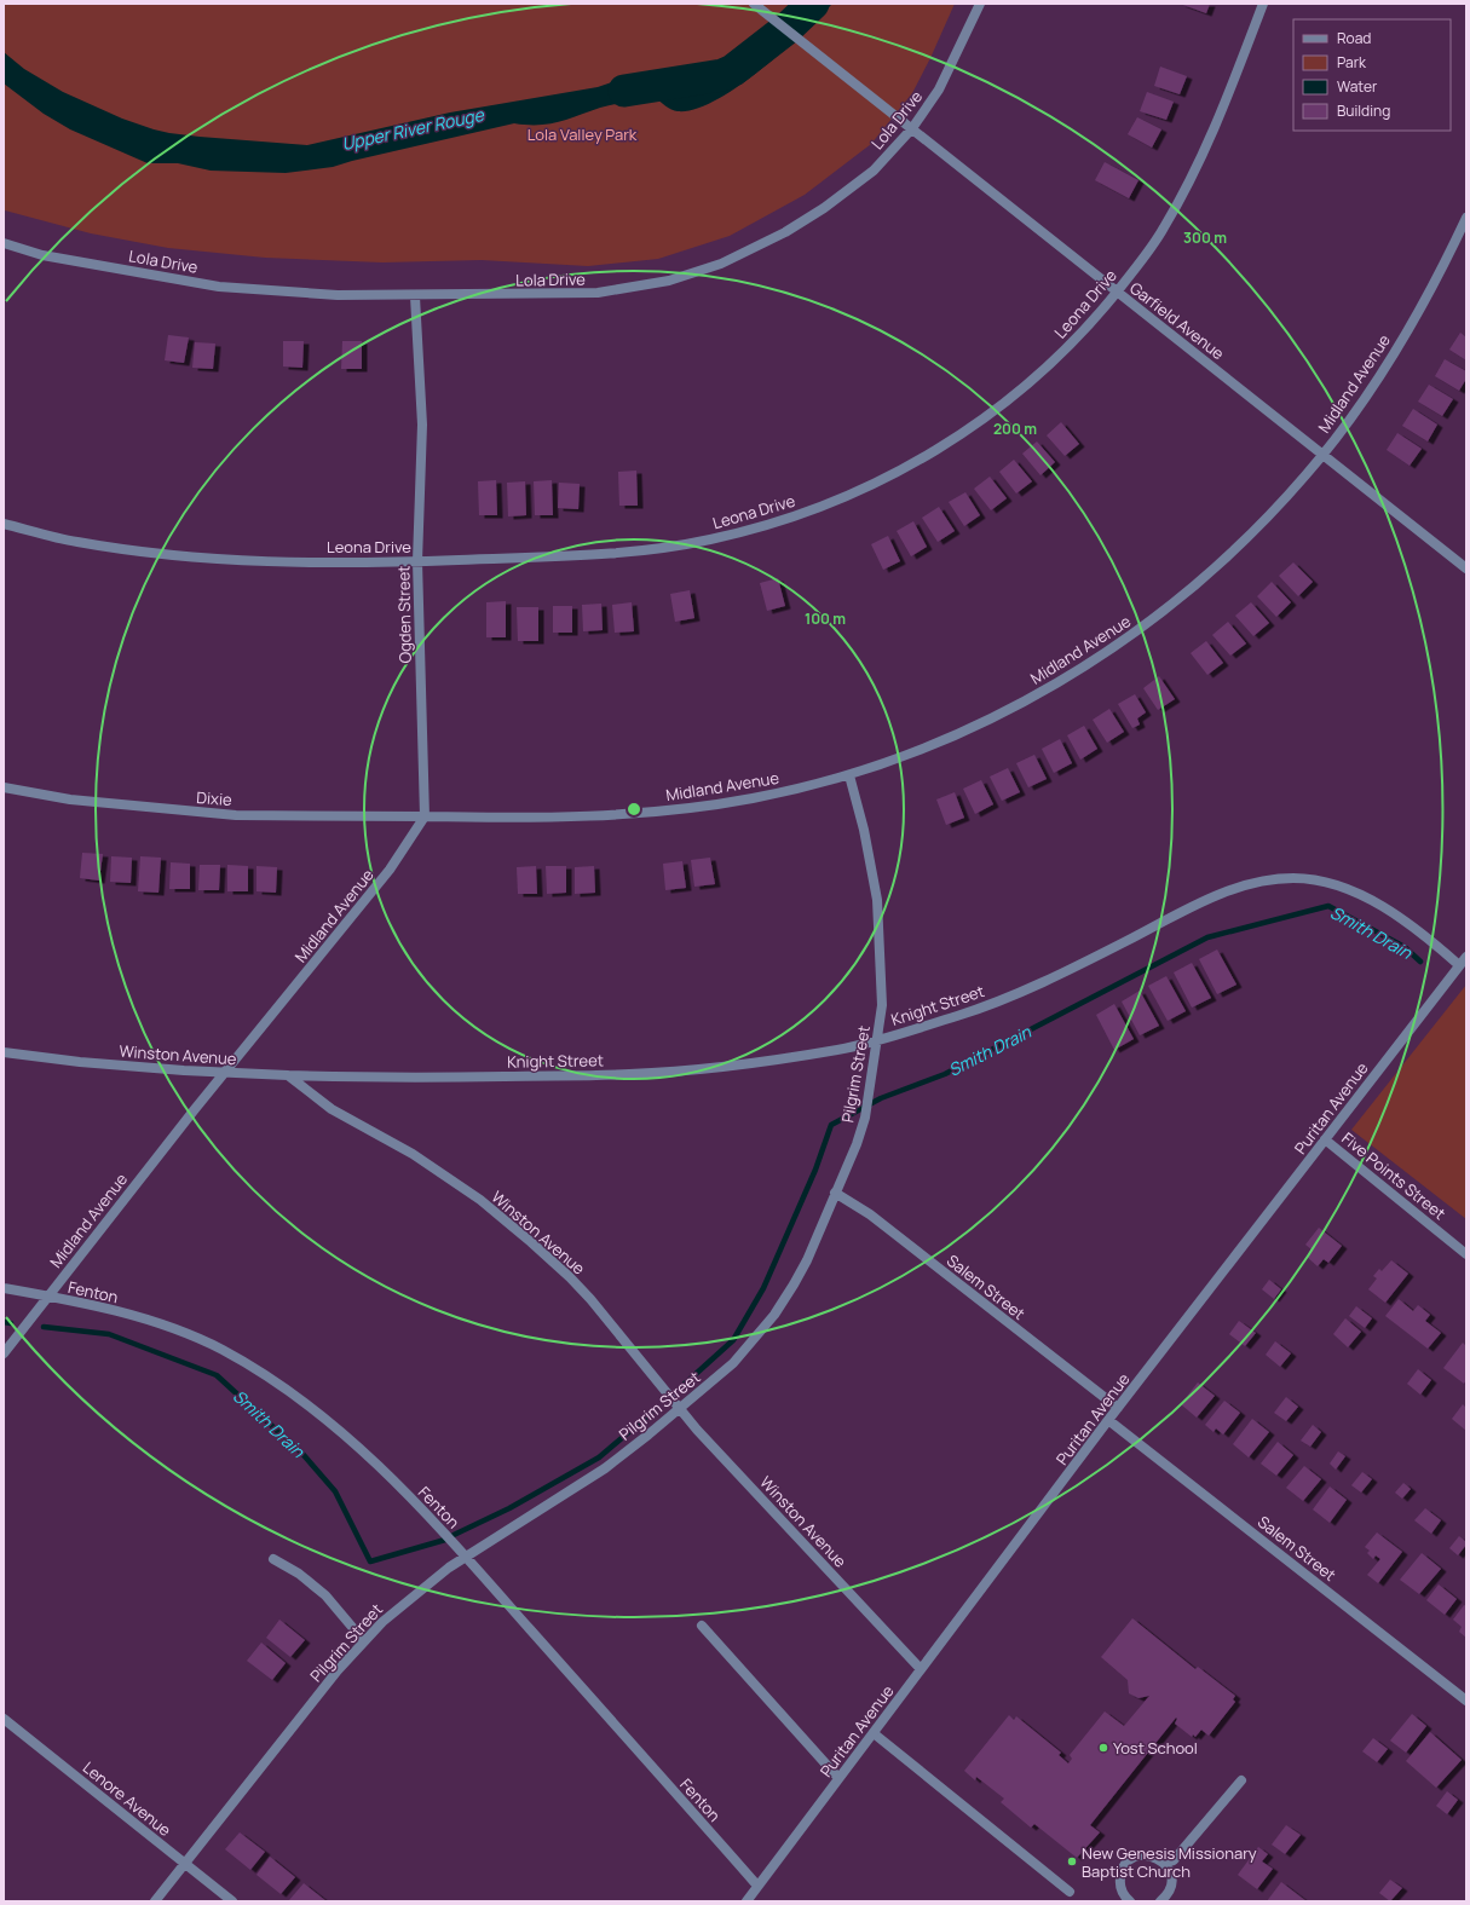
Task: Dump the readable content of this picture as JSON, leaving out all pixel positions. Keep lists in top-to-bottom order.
{
  "streets": {
    "street": [
      "Lola Drive",
      "Leona Drive",
      "Garfield Avenue",
      "Midland Avenue",
      "Ogden Street",
      "Dixie",
      "Knight Street",
      "Winston Avenue",
      "Pilgrim Street",
      "Puritan Avenue",
      "Five Points Street",
      "Salem Street",
      "Fenton",
      "Lenore Avenue"
    ]
  },
  "crossings": [
    ["Lola Drive", "Garfield Avenue"],
    ["Lola Drive", "Ogden Street"],
    ["Leona Drive", "Garfield Avenue"],
    ["Leona Drive", "Ogden Street"],
    ["Garfield Avenue", "Midland Avenue"],
    ["Midland Avenue", "Ogden Street"],
    ["Midland Avenue", "Dixie"],
    ["Midland Avenue", "Winston Avenue"],
    ["Midland Avenue", "Pilgrim Street"],
    ["Midland Avenue", "Fenton"],
    ["Ogden Street", "Dixie"],
    ["Knight Street", "Winston Avenue"],
    ["Knight Street", "Pilgrim Street"],
    ["Knight Street", "Puritan Avenue"],
    ["Winston Avenue", "Pilgrim Street"],
    ["Winston Avenue", "Puritan Avenue"],
    ["Pilgrim Street", "Salem Street"],
    ["Pilgrim Street", "Fenton"],
    ["Pilgrim Street", "Lenore Avenue"],
    ["Puritan Avenue", "Five Points Street"],
    ["Puritan Avenue", "Salem Street"],
    ["Puritan Avenue", "Fenton"]
  ],
  "water": ["Upper River Rouge", "Smith Drain"],
  "parks": ["Lola Valley Park"],
  "places": ["Yost School", "New Genesis Missionary Baptist Church"],
  "legend": [
    "Road",
    "Park",
    "Water",
    "Building"
  ],
  "rings": ["300 m", "200 m", "100 m"]
}
